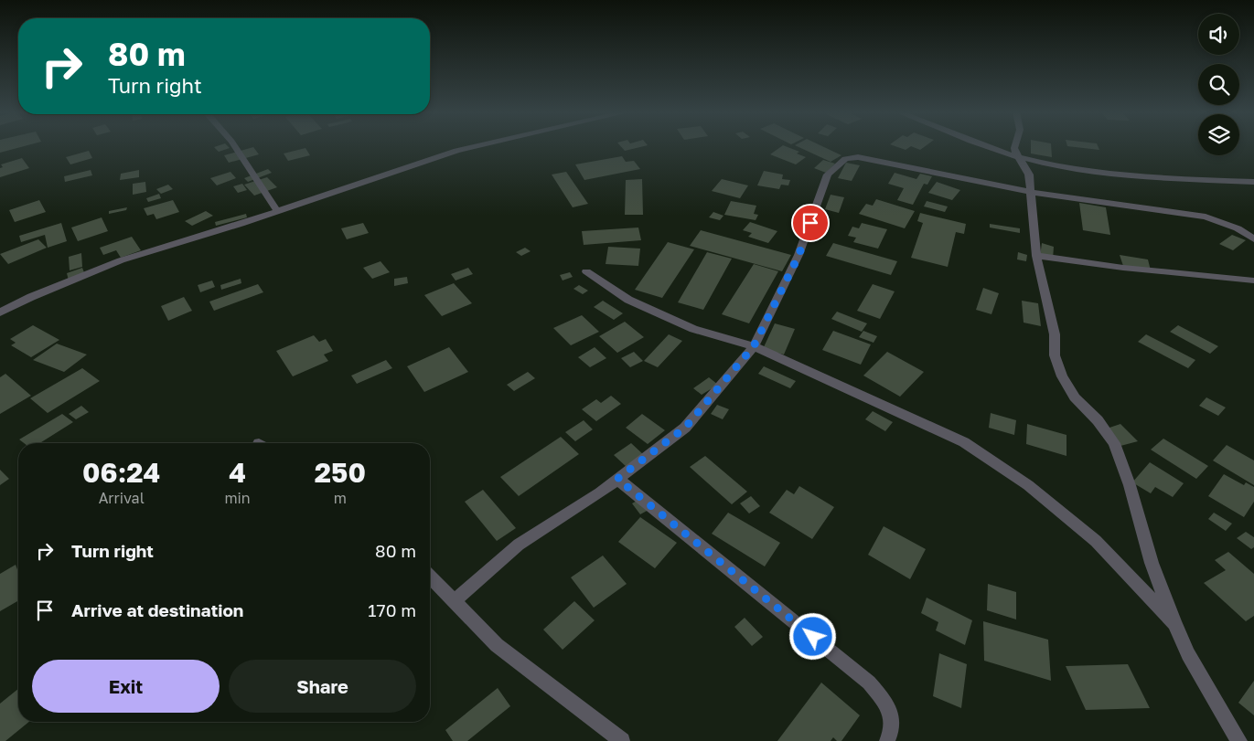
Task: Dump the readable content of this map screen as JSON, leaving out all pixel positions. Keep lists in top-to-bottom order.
{
  "page": {
    "turn": ["80 m", "Turn right"],
    "eta": [
      "06:24",
      "Arrival",
      "4",
      "min",
      "250",
      "m"
    ],
    "list": [
      {
        "name": "Turn right",
        "value": "80 m"
      },
      {
        "name": "Arrive at destination",
        "value": "170 m"
      }
    ],
    "buttons": ["Exit", "Share"]
  }
}
